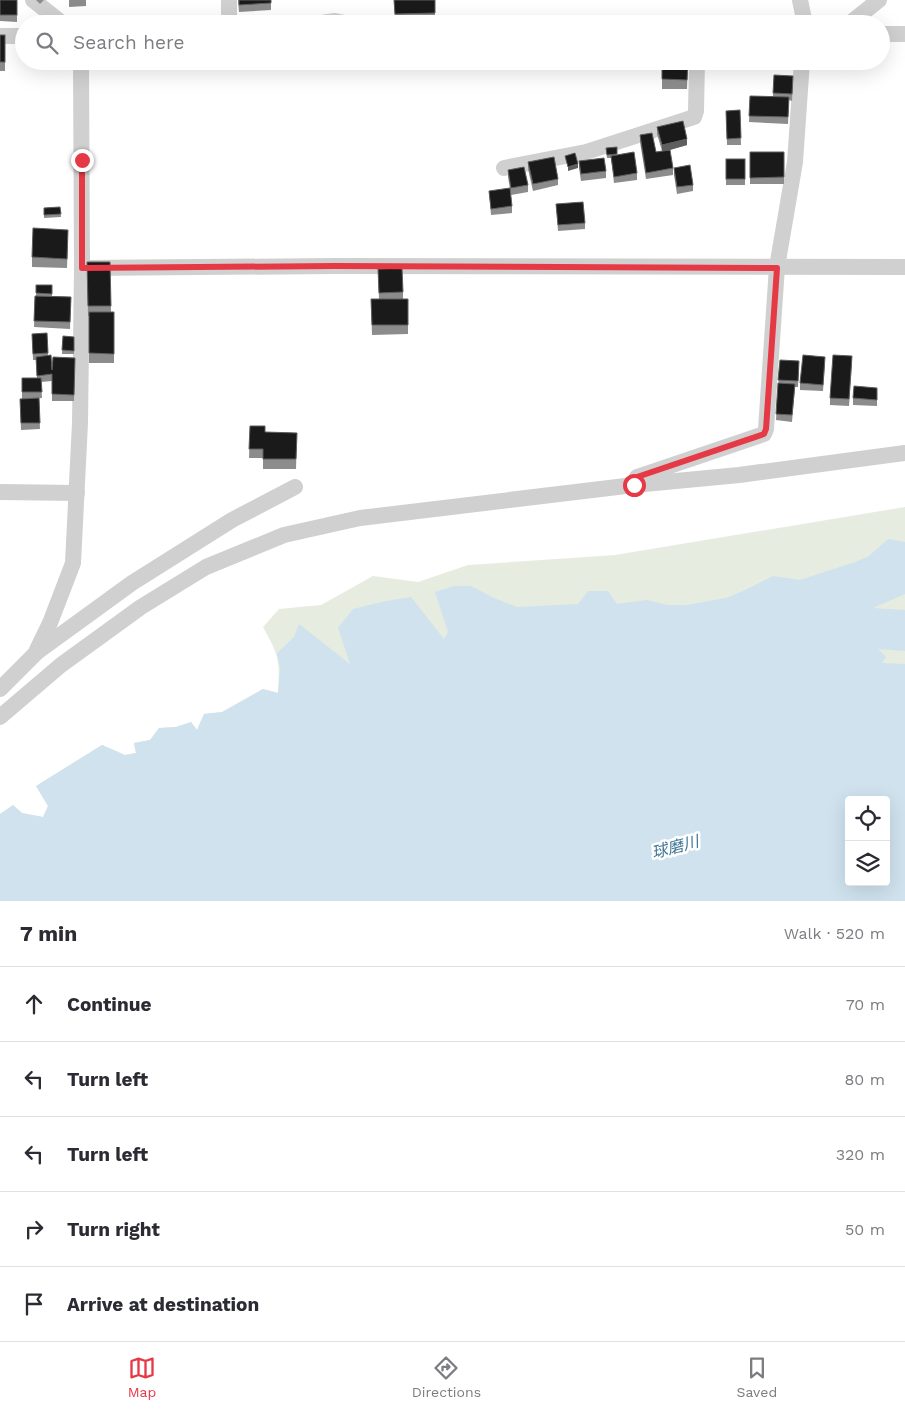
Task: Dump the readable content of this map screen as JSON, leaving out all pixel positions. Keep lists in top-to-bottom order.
{
  "water": ["球磨川"],
  "page": {
    "search": "Search here",
    "heading": ["7 min", "Walk · 520 m"],
    "list": [
      ["Continue", "70 m"],
      ["Turn left", "80 m"],
      ["Turn left", "320 m"],
      ["Turn right", "50 m"],
      "Arrive at destination"
    ],
    "nav": ["Map", "Directions", "Saved"]
  }
}
